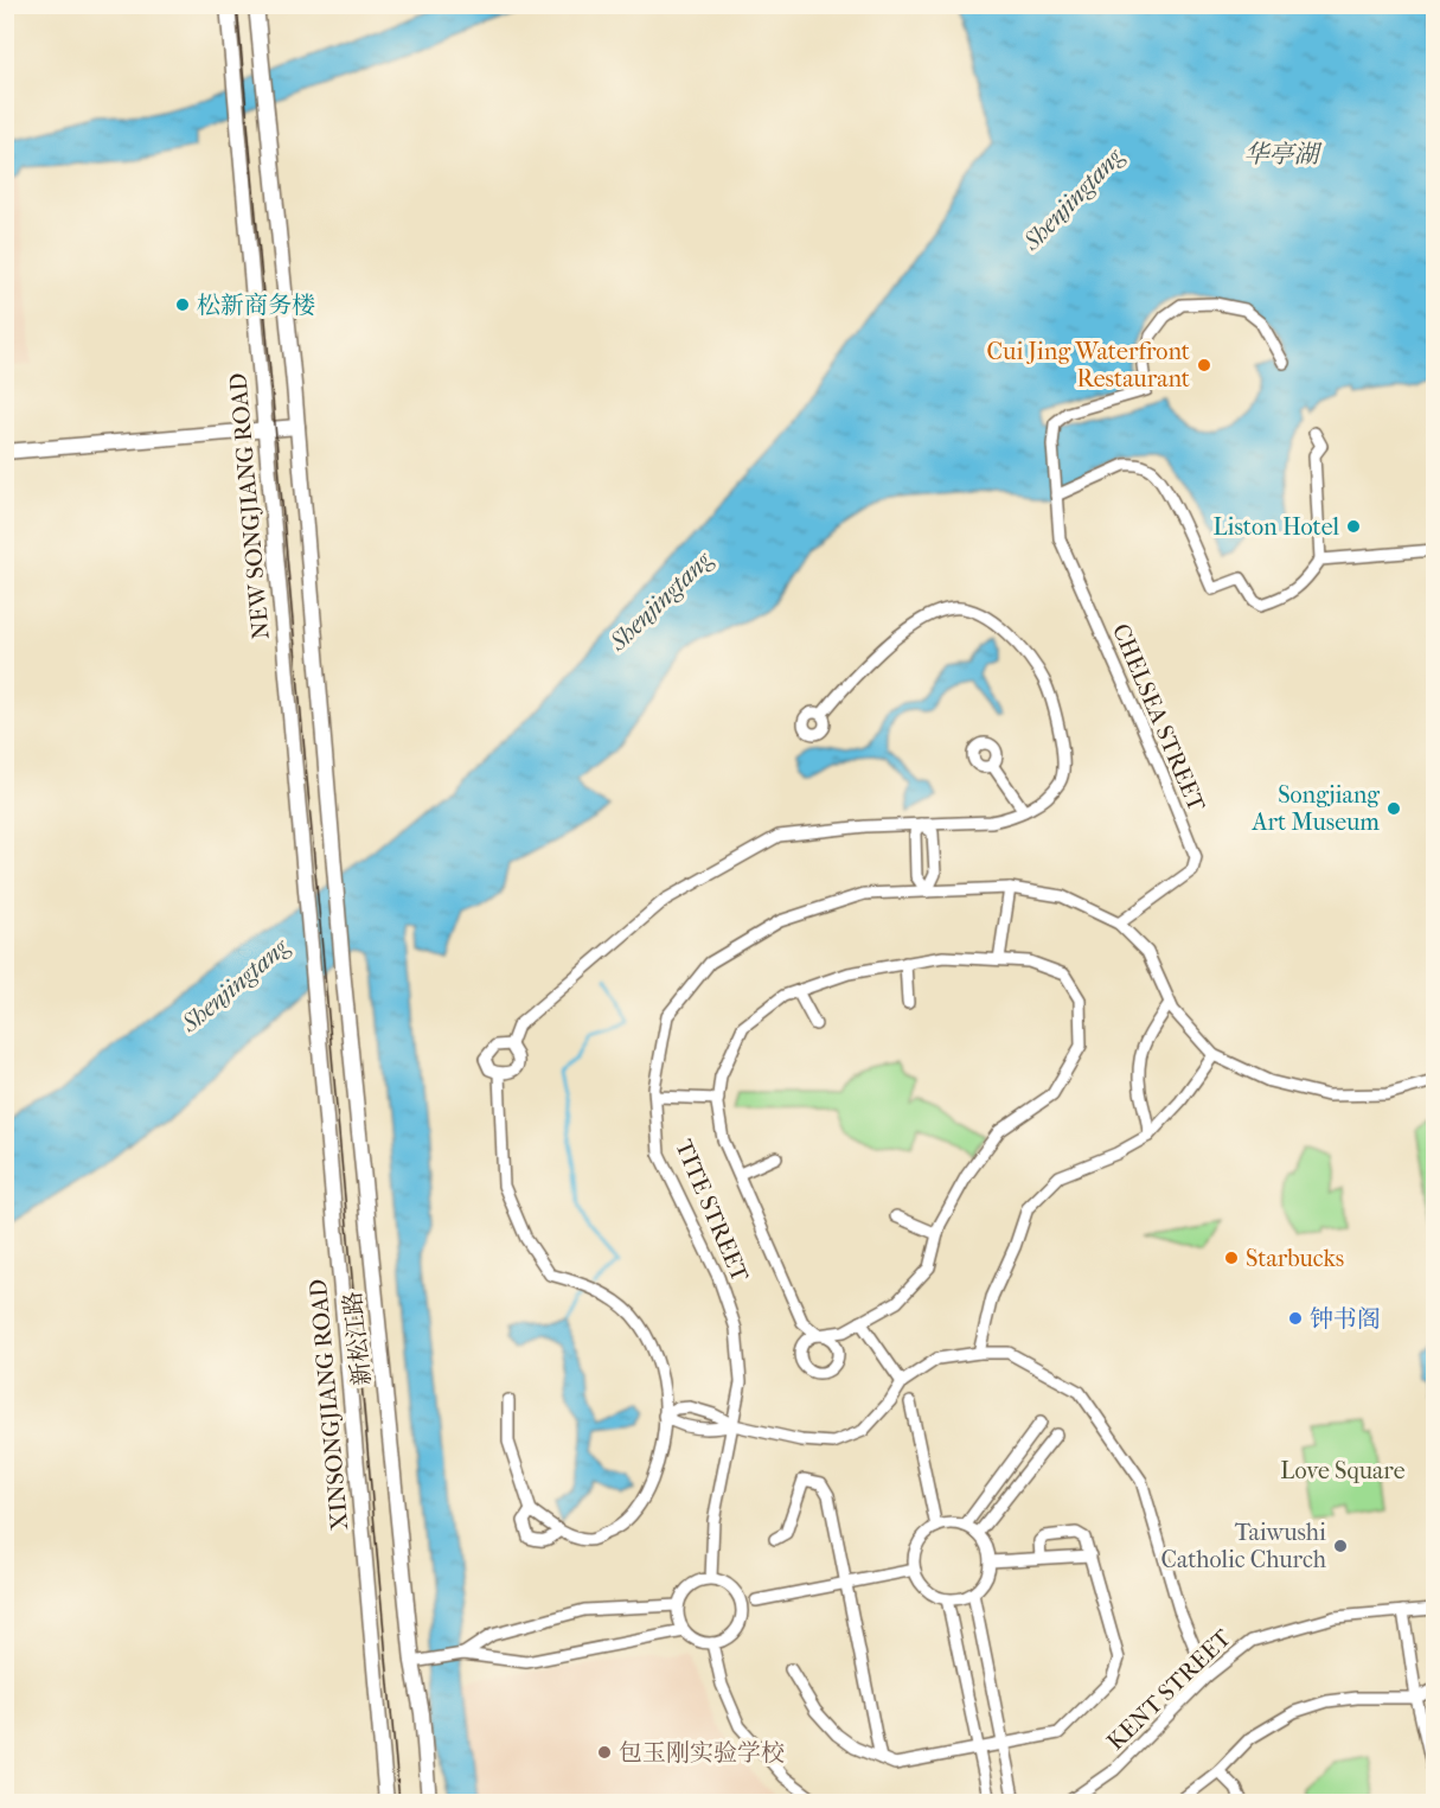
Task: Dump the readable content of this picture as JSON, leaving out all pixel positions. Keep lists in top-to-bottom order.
{
  "streets": {
    "main road": ["NEW SONGJIANG ROAD", "新松江路", "XINSONGJIANG ROAD"],
    "street": ["CHELSEA STREET", "TITE STREET", "KENT STREET"]
  },
  "crossings": [
    ["NEW SONGJIANG ROAD", "XINSONGJIANG ROAD"],
    ["CHELSEA STREET", "TITE STREET"]
  ],
  "water": ["华亭湖", "Shenjingtang"],
  "parks": ["Love Square"],
  "places": [
    "松新商务楼",
    "Cui Jing Waterfront Restaurant",
    "Liston Hotel",
    "Songjiang Art Museum",
    "Starbucks",
    "钟书阁",
    "Taiwushi Catholic Church",
    "包玉刚实验学校"
  ]
}
